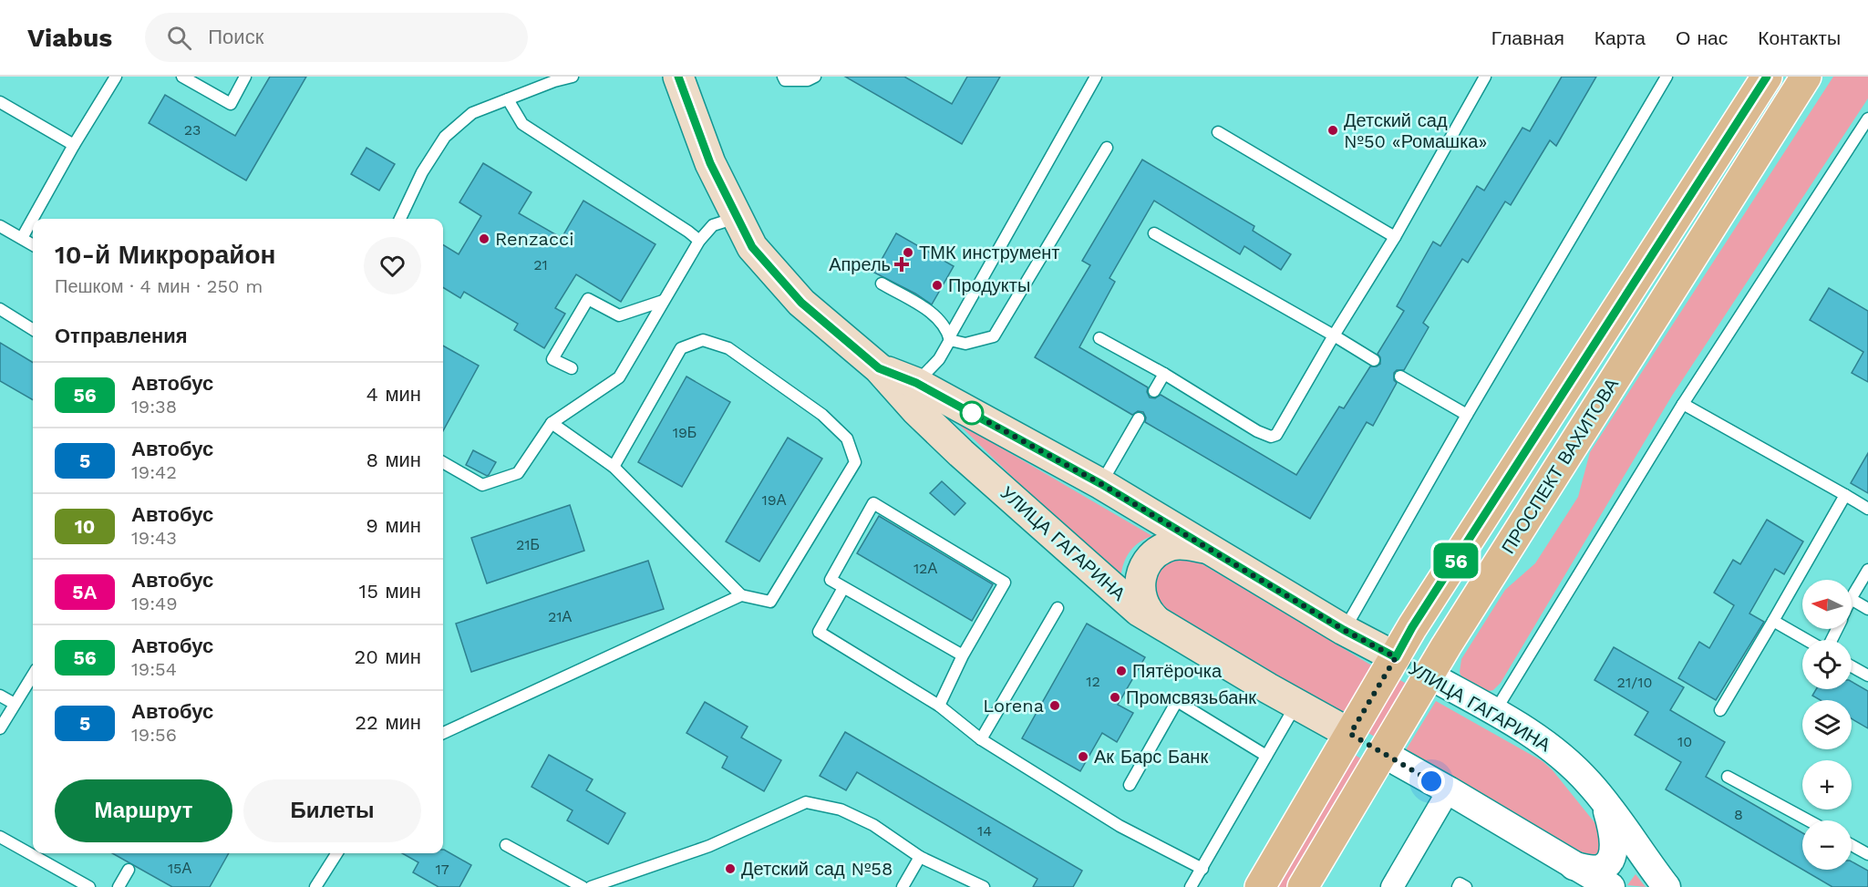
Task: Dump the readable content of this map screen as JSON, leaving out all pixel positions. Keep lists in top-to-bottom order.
{
  "streets": {
    "main road": ["ПРОСПЕКТ ВАХИТОВА", "УЛИЦА ГАГАРИНА"]
  },
  "crossings": [
    ["ПРОСПЕКТ ВАХИТОВА", "УЛИЦА ГАГАРИНА"]
  ],
  "places": {
    "other": [
      "Детский сад №50 «Ромашка»",
      "Renzacci",
      "ТМК инструмент",
      "Продукты",
      "Пятёрочка",
      "Промсвязьбанк",
      "Lorena",
      "Ак Барс Банк",
      "Детский сад №58"
    ],
    "health": ["Апрель"]
  },
  "lines": ["bus line 56"],
  "house_numbers": [
    "23",
    "21",
    "19Б",
    "19А",
    "21Б",
    "12А",
    "21А",
    "12",
    "21/10",
    "10",
    "8",
    "14",
    "15А",
    "17"
  ],
  "north": "left",
  "page": {
    "header": "Viabus",
    "search": "Поиск",
    "nav": [
      "Главная",
      "Карта",
      "О нас",
      "Контакты"
    ],
    "on_map": "56",
    "heading": [
      ["10-й Микрорайон", "Пешком · 4 мин · 250 m"],
      "Отправления"
    ],
    "list": [
      {
        "mark": "56",
        "name": "Автобус",
        "note": "19:38",
        "value": "4 мин"
      },
      {
        "mark": "5",
        "name": "Автобус",
        "note": "19:42",
        "value": "8 мин"
      },
      {
        "mark": "10",
        "name": "Автобус",
        "note": "19:43",
        "value": "9 мин"
      },
      {
        "mark": "5А",
        "name": "Автобус",
        "note": "19:49",
        "value": "15 мин"
      },
      {
        "mark": "56",
        "name": "Автобус",
        "note": "19:54",
        "value": "20 мин"
      },
      {
        "mark": "5",
        "name": "Автобус",
        "note": "19:56",
        "value": "22 мин"
      }
    ],
    "map_buttons": ["+", "−"],
    "buttons": ["Маршрут", "Билеты"]
  }
}
